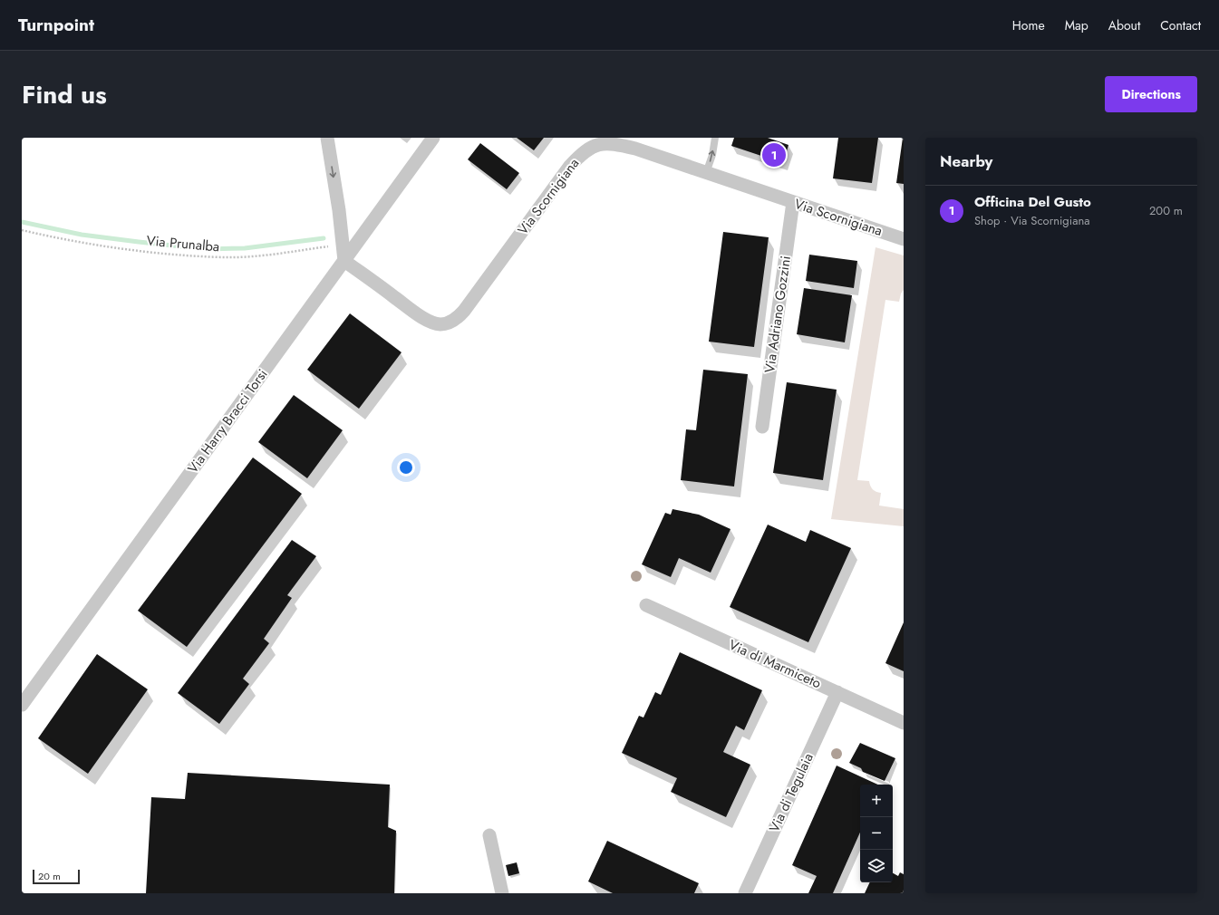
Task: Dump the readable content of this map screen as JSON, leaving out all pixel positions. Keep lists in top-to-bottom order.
{
  "streets": {
    "street": [
      "Via Scornigiana",
      "Via Adriano Gozzini",
      "Via Harry Bracci Torsi",
      "Via di Marmiceto",
      "Via di Tegulaia"
    ],
    "path": ["Via Prunalba"]
  },
  "crossings": [
    ["Via Scornigiana", "Via Adriano Gozzini"],
    ["Via Scornigiana", "Via Harry Bracci Torsi"],
    ["Via di Marmiceto", "Via di Tegulaia"]
  ],
  "scale_bar": "20 m",
  "page": {
    "header": "Turnpoint",
    "nav": [
      "Home",
      "Map",
      "About",
      "Contact"
    ],
    "title": "Find us",
    "buttons": "Directions",
    "heading": "Nearby",
    "pins": "1",
    "list": [
      {
        "mark": "1",
        "name": "Officina Del Gusto",
        "note": "Shop · Via Scornigiana",
        "value": "200 m"
      }
    ],
    "map_buttons": ["+", "−"],
    "scale": "20 m"
  }
}
